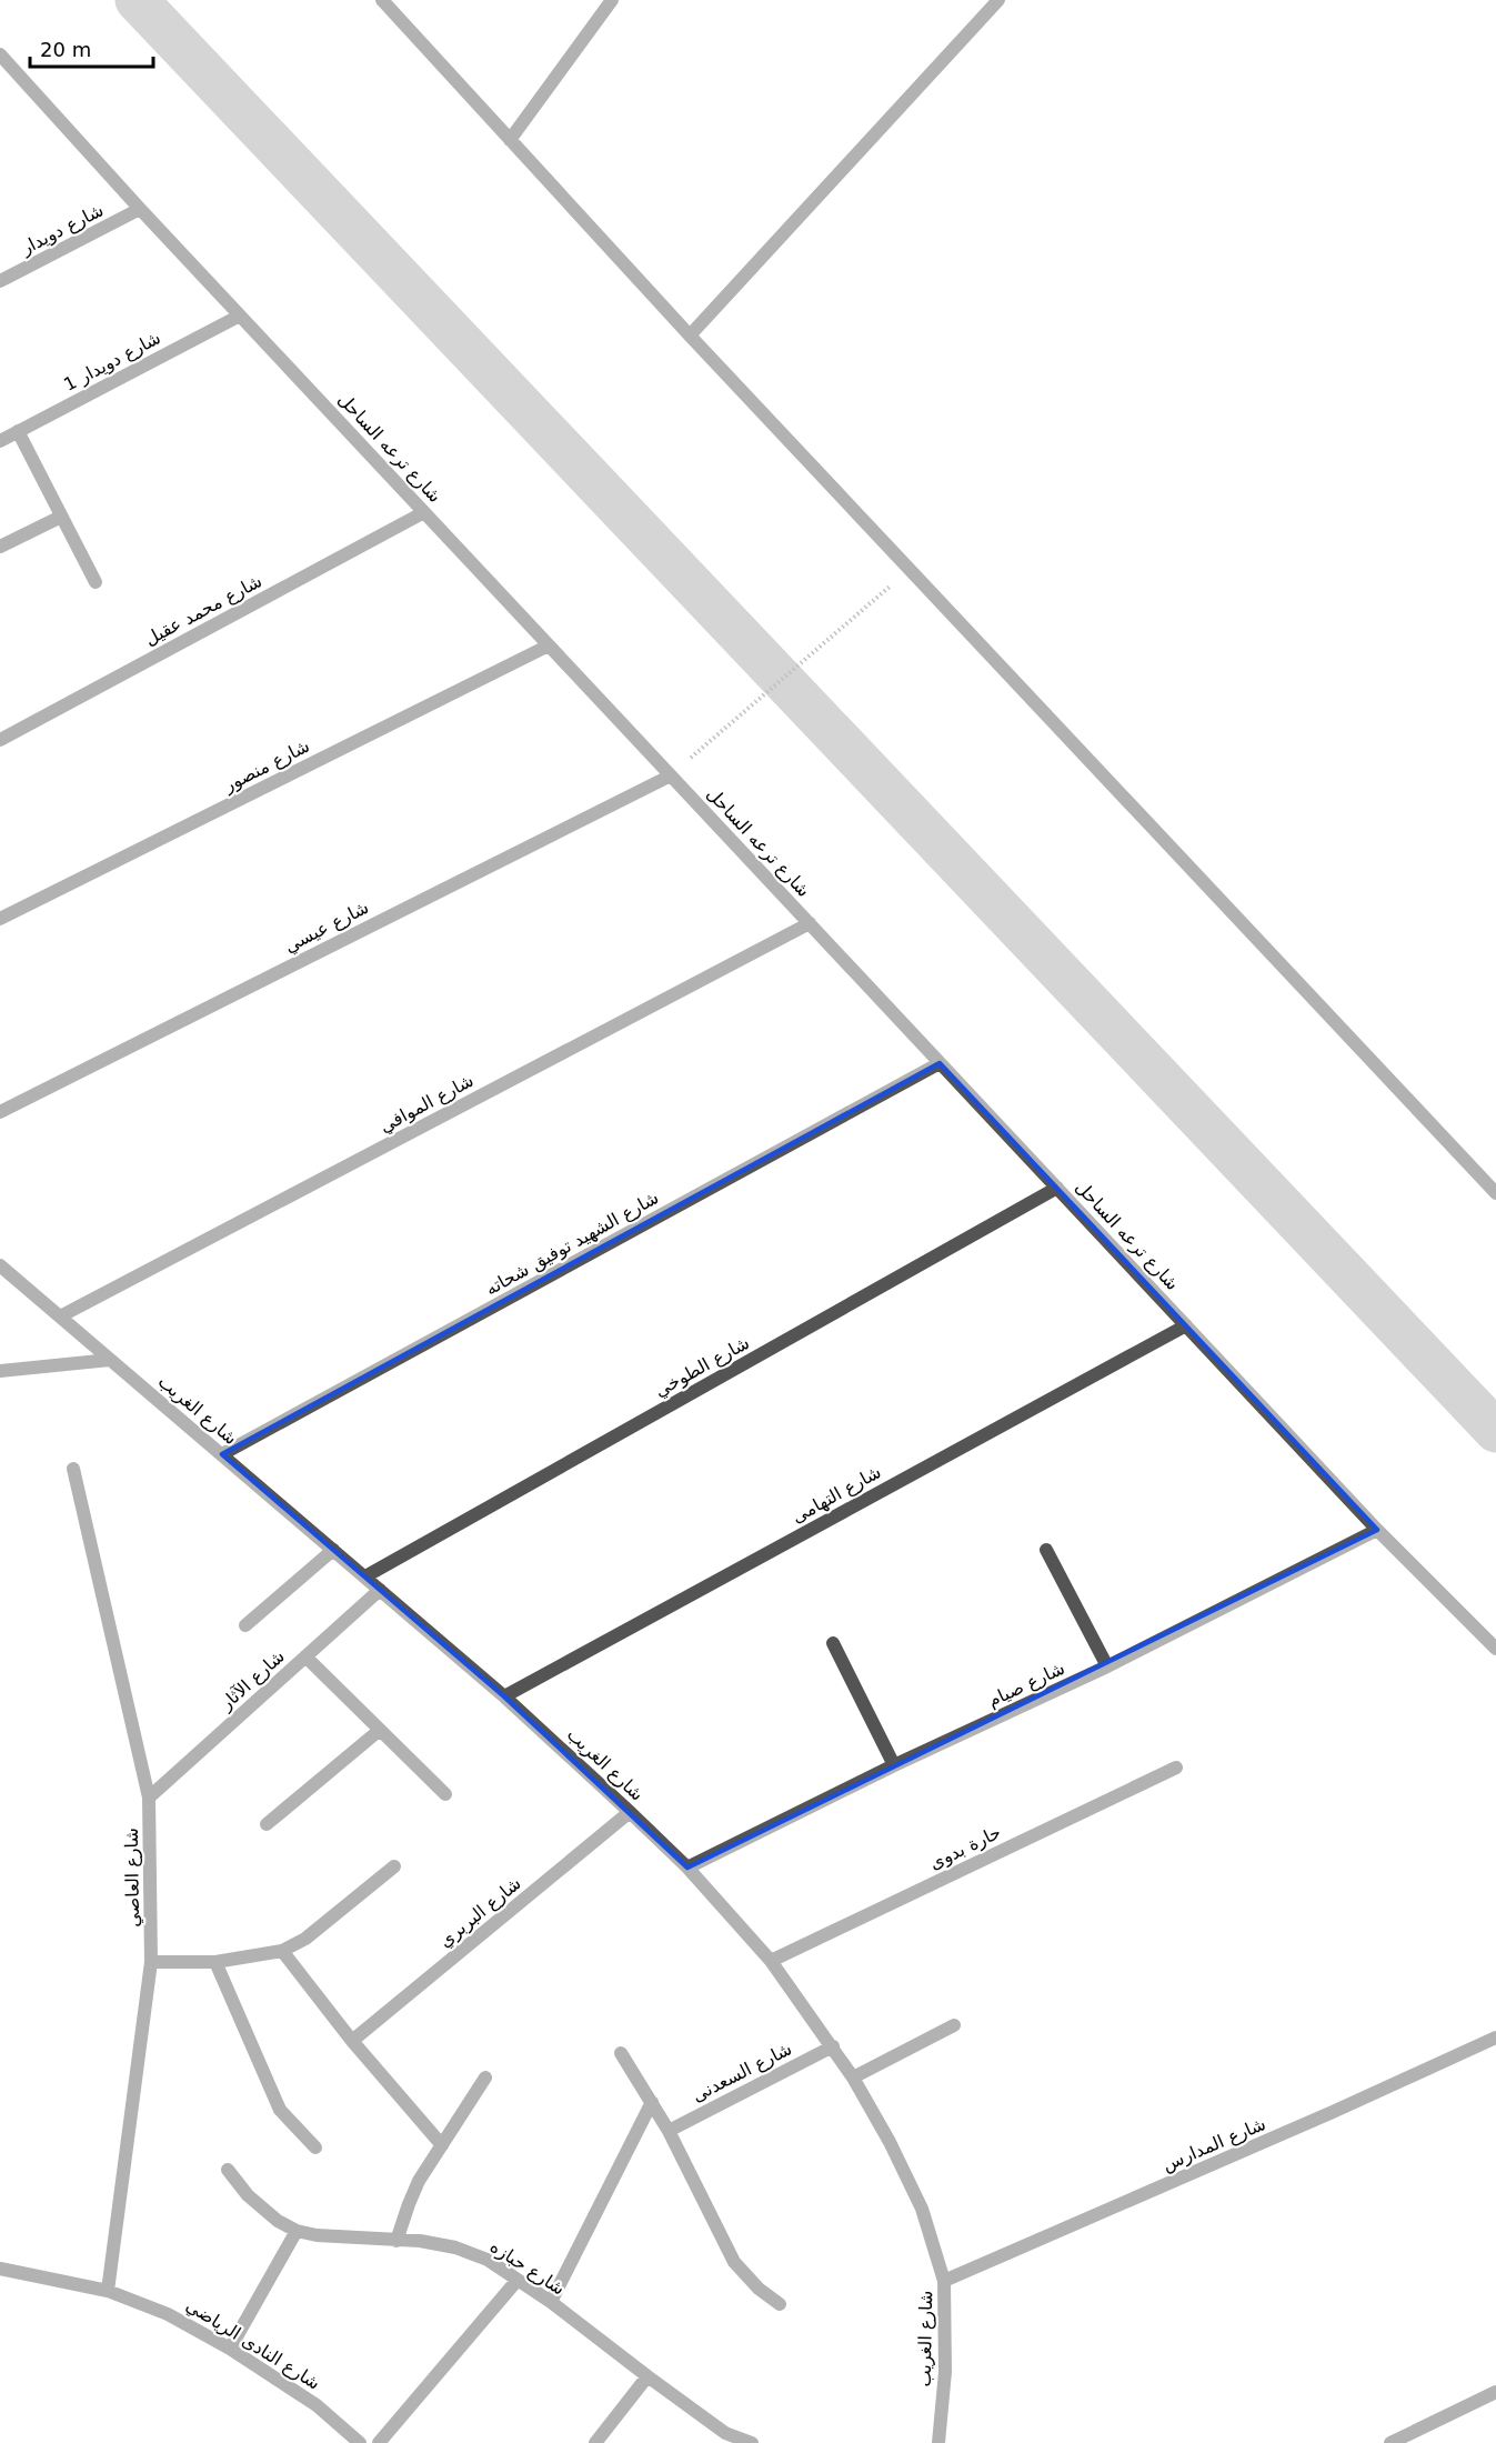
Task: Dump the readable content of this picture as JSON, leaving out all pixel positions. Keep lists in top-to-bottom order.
{
  "streets": {
    "street": [
      "شارع دويدار",
      "شارع دويدار 1",
      "شارع ترعه الساحل",
      "شارع محمد عقيل",
      "شارع منصور",
      "شارع عيسي",
      "شارع الموافي",
      "شارع الشهيد توفيق شحاته",
      "شارع الطوخي",
      "شارع الغريب",
      "شارع التهامى",
      "شارع الآثار",
      "شارع صيام",
      "حارة بدوى",
      "شارع العاصي",
      "شارع البربري",
      "شارع السعدنى",
      "شارع المدارس",
      "شارع حبازه",
      "شارع النادى الرياضي"
    ]
  },
  "crossings": [
    ["شارع دويدار", "شارع ترعه الساحل"],
    ["شارع دويدار 1", "شارع ترعه الساحل"],
    ["شارع ترعه الساحل", "شارع محمد عقيل"],
    ["شارع ترعه الساحل", "شارع منصور"],
    ["شارع ترعه الساحل", "شارع عيسي"],
    ["شارع ترعه الساحل", "شارع الموافي"],
    ["شارع ترعه الساحل", "شارع الشهيد توفيق شحاته"],
    ["شارع ترعه الساحل", "شارع الطوخي"],
    ["شارع ترعه الساحل", "شارع التهامى"],
    ["شارع ترعه الساحل", "شارع صيام"],
    ["شارع الموافي", "شارع الغريب"],
    ["شارع الشهيد توفيق شحاته", "شارع الغريب"],
    ["شارع الطوخي", "شارع الغريب"],
    ["شارع الغريب", "شارع التهامى"],
    ["شارع الغريب", "شارع الآثار"],
    ["شارع الغريب", "شارع صيام"],
    ["شارع الغريب", "حارة بدوى"],
    ["شارع الغريب", "شارع البربري"],
    ["شارع الغريب", "شارع السعدنى"],
    ["شارع الغريب", "شارع المدارس"],
    ["شارع الآثار", "شارع العاصي"],
    ["شارع العاصي", "شارع النادى الرياضي"]
  ],
  "scale_bar": "20 m"
}
